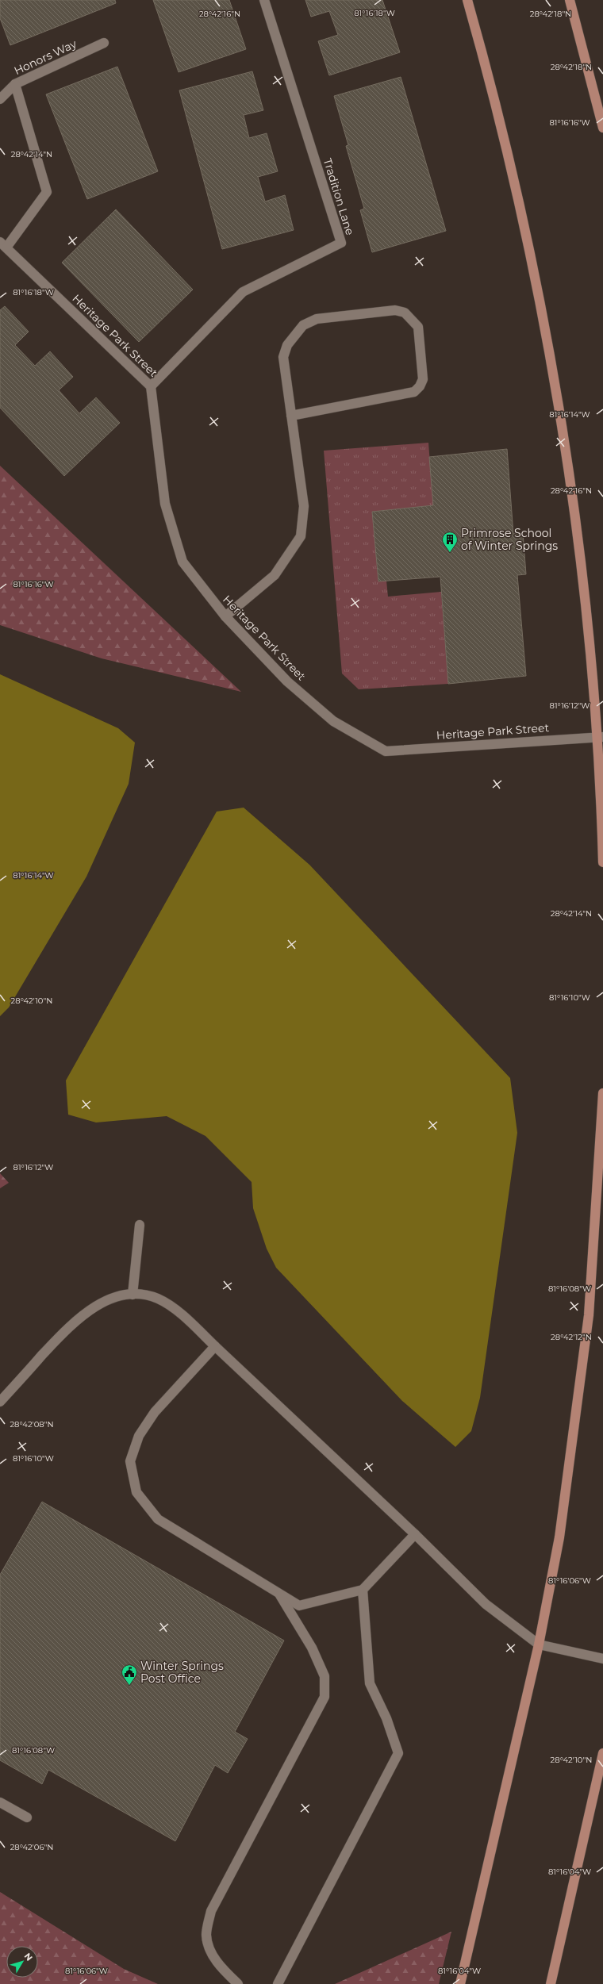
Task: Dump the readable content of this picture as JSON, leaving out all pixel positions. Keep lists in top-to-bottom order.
{
  "streets": {
    "street": ["Honors Way", "Tradition Lane", "Heritage Park Street"]
  },
  "crossings": [
    ["Tradition Lane", "Heritage Park Street"]
  ],
  "places": {
    "building": ["Primrose School of Winter Springs"],
    "public building": ["Winter Springs Post Office"]
  },
  "north": "top right",
  "coordinates": [
    "81°16'18\"W",
    "28°42'16\"N",
    "28°42'18\"N",
    "81°16'16\"W",
    "28°42'14\"N",
    "81°16'14\"W",
    "81°16'12\"W",
    "81°16'10\"W",
    "28°42'10\"N",
    "81°16'08\"W",
    "28°42'12\"N",
    "28°42'08\"N",
    "81°16'06\"W",
    "28°42'06\"N",
    "81°16'04\"W"
  ]
}
